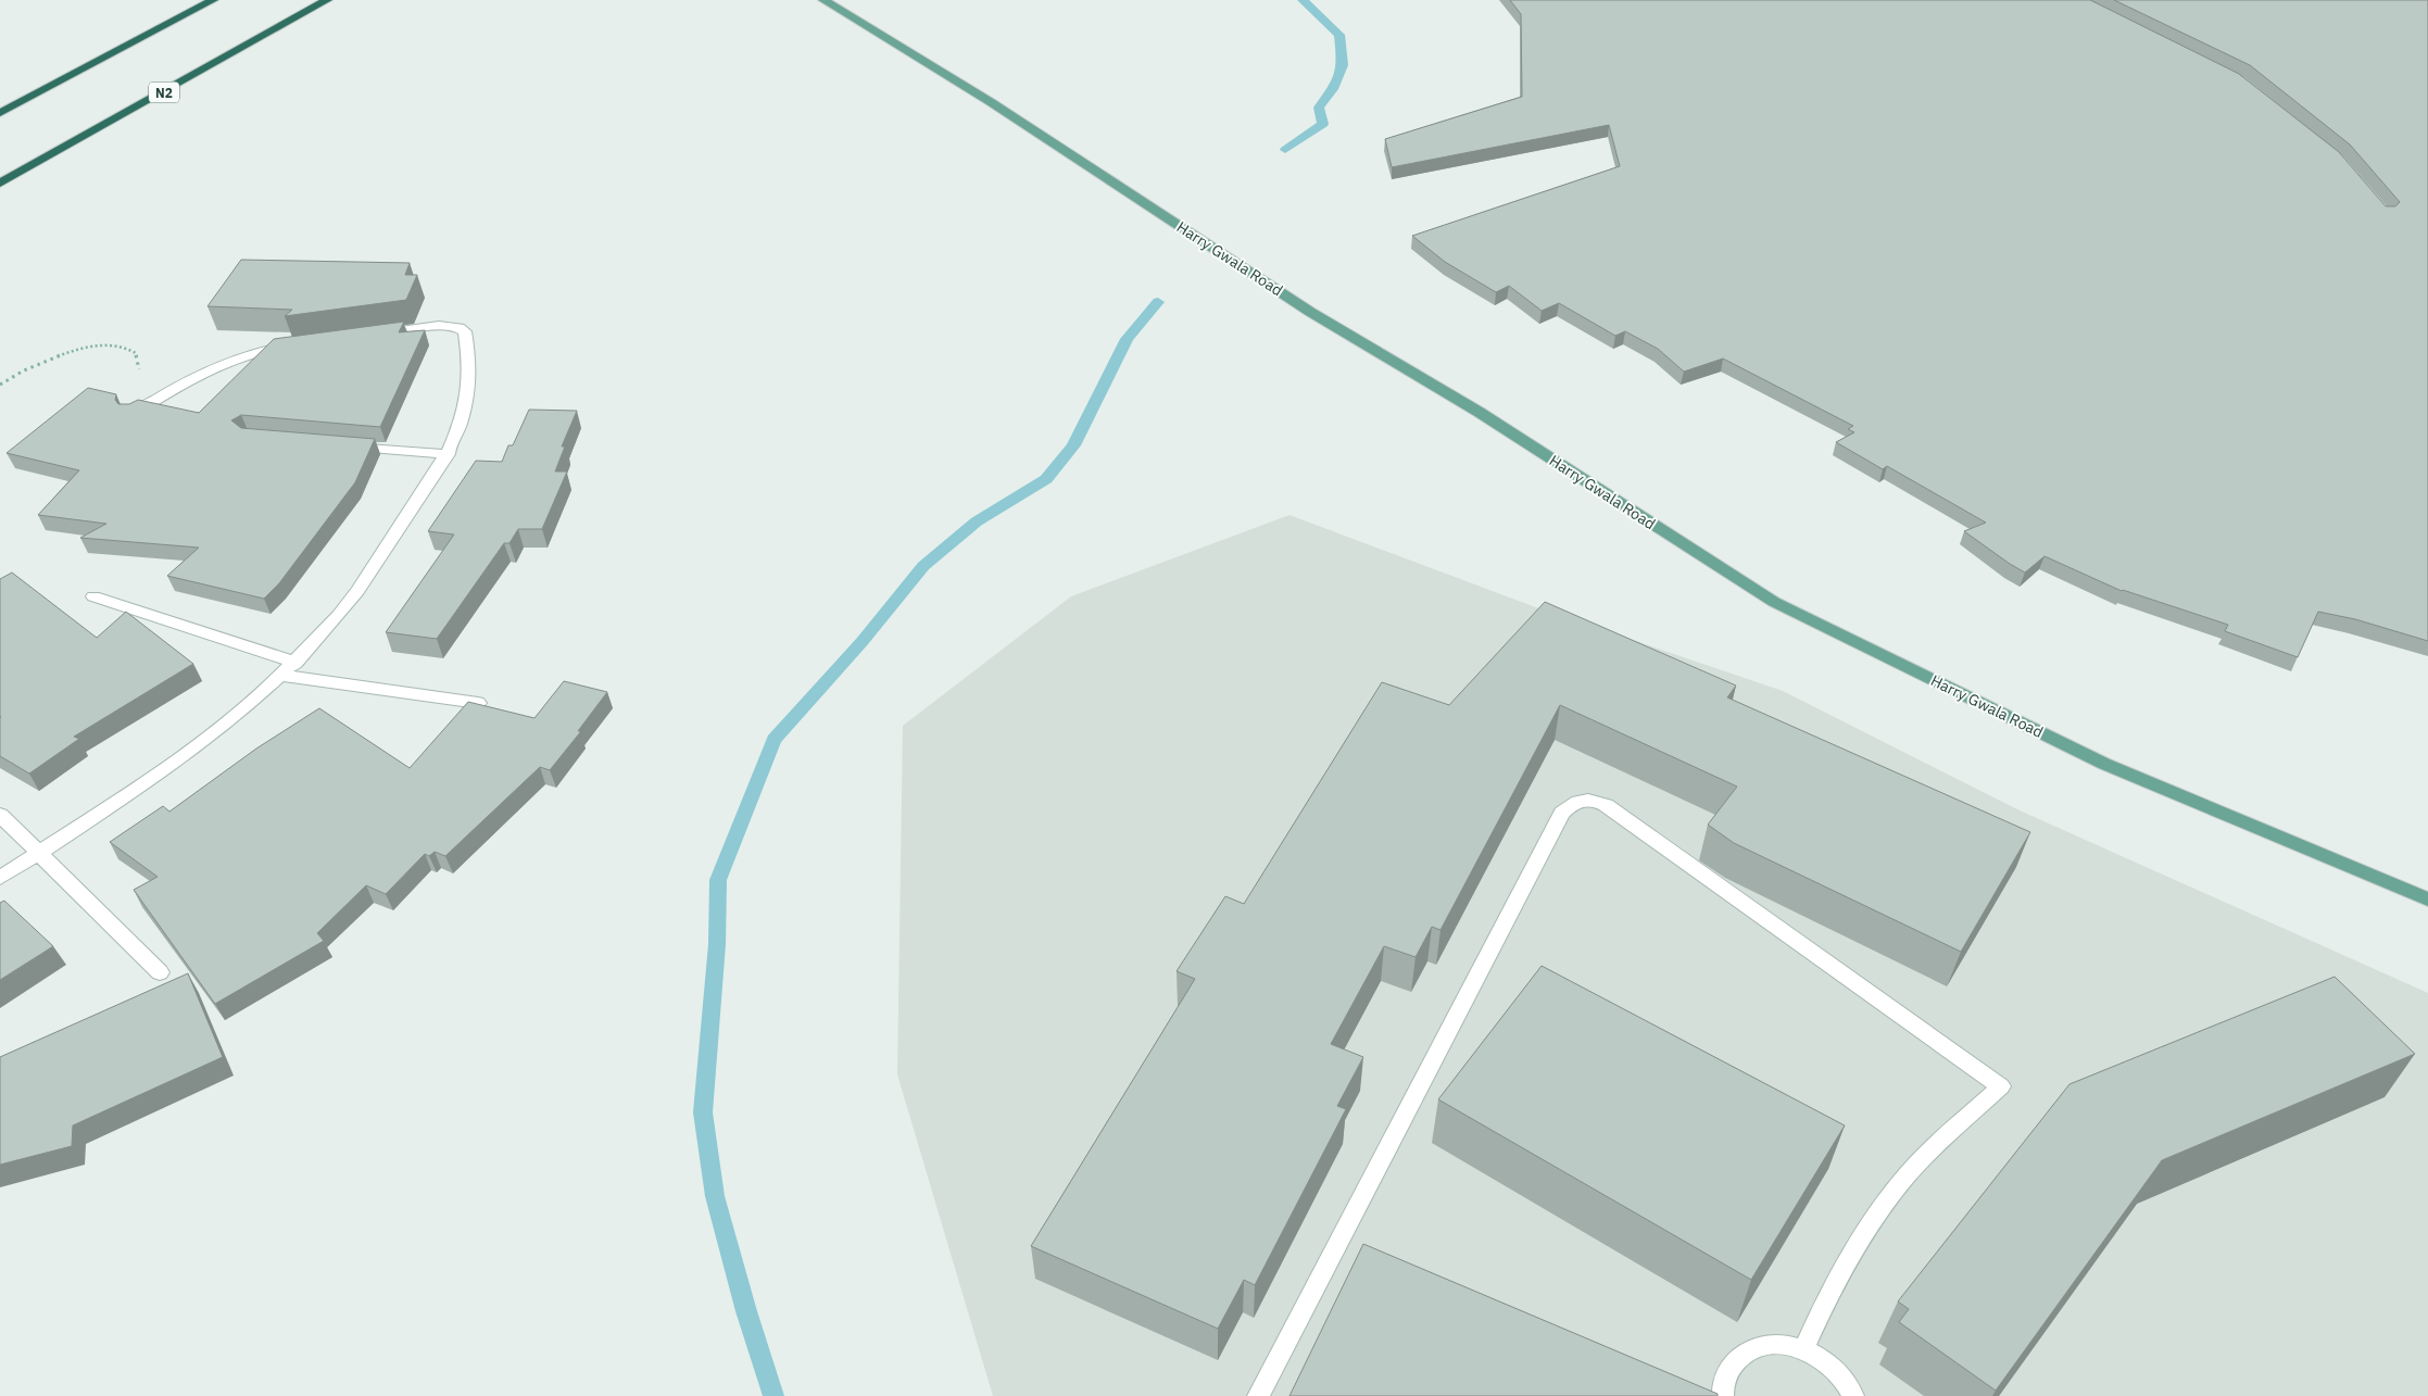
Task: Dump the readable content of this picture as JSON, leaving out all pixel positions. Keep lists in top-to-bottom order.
{
  "streets": {
    "highway": ["N2"],
    "main road": ["Harry Gwala Road"]
  }
}
